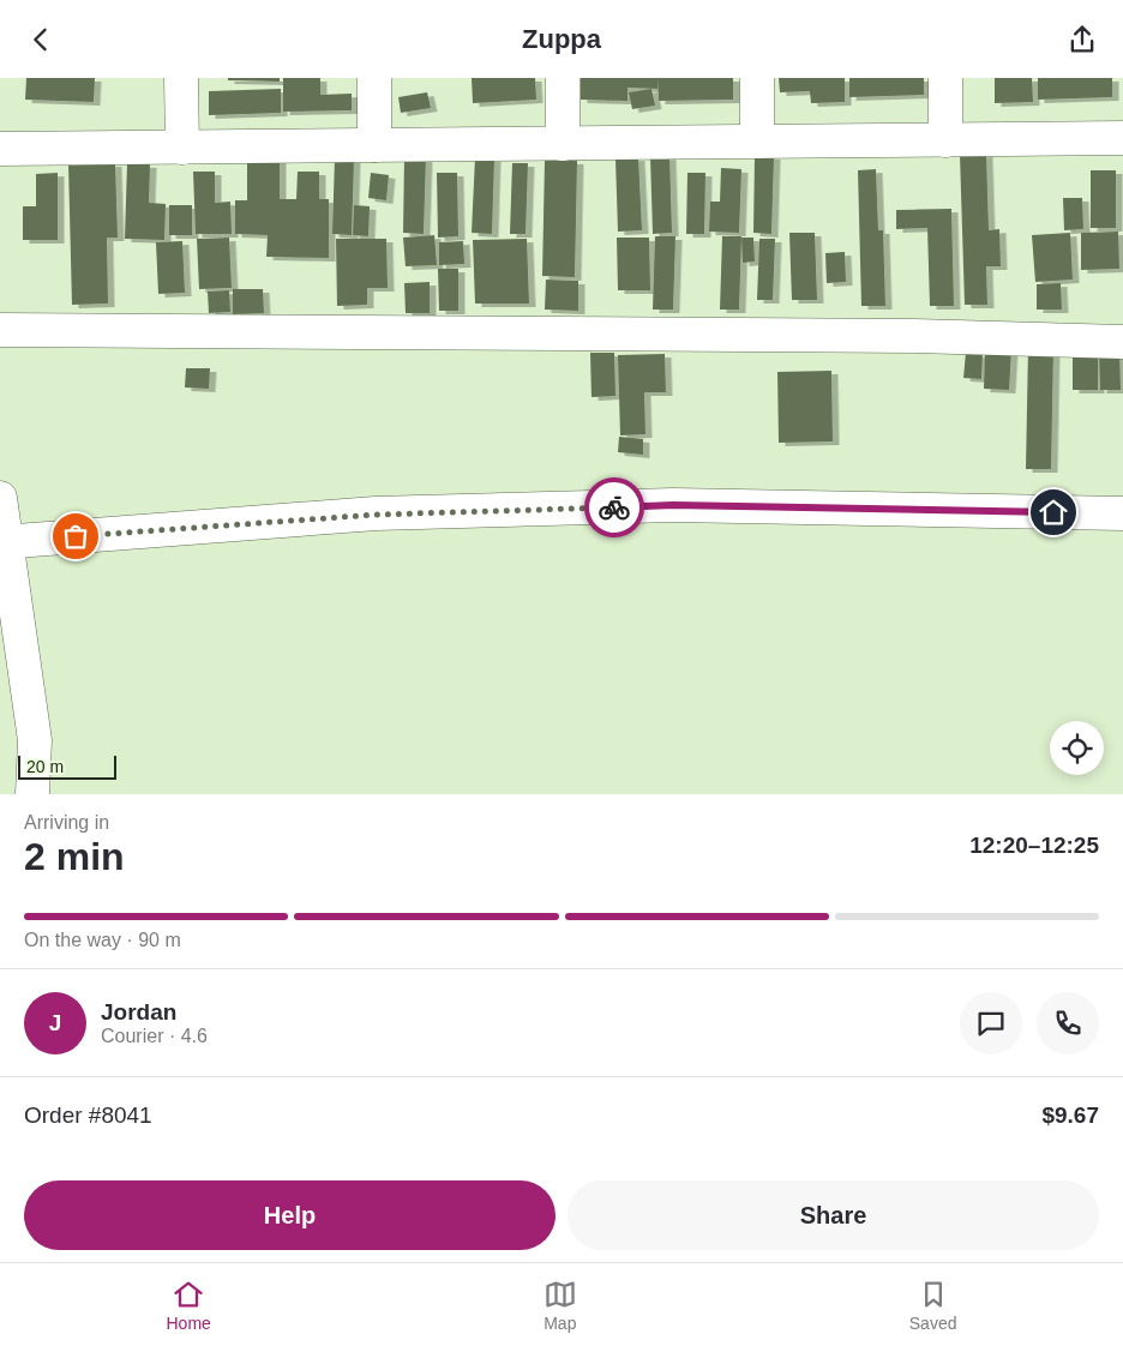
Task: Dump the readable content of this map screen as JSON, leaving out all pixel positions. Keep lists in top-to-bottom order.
{
  "scale_bar": "20 m",
  "page": {
    "header": "Zuppa",
    "scale": "20 m",
    "heading": ["2 min", "Arriving in", "12:20–12:25"],
    "panel": [
      "Jordan",
      "Courier · 4.6",
      "Order #8041",
      "$9.67"
    ],
    "bar": "On the way · 90 m",
    "round": "J",
    "buttons": ["Help", "Share"],
    "tabs": ["Home", "Map", "Saved"]
  }
}
